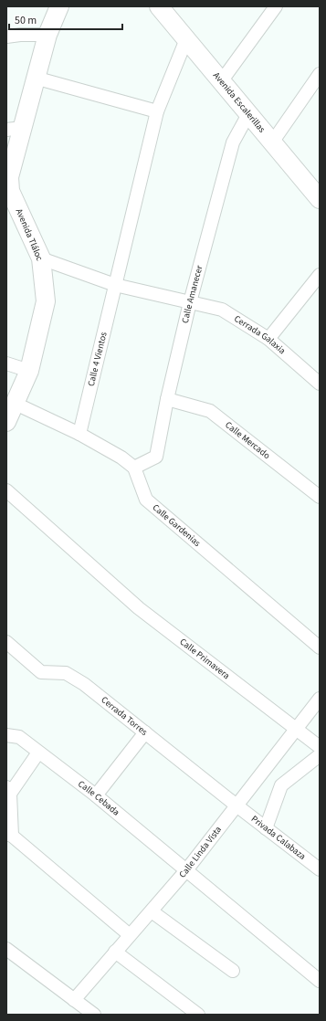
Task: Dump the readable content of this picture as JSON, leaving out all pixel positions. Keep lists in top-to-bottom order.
{
  "streets": {
    "main road": ["Avenida Escalerillas", "Avenida Tláloc"],
    "street": [
      "Calle Amanecer",
      "Cerrada Galaxia",
      "Calle 4 Vientos",
      "Calle Mercado",
      "Calle Gardenias",
      "Calle Primavera",
      "Cerrada Torres",
      "Calle Cebada",
      "Privada Calabaza",
      "Calle Linda Vista"
    ]
  },
  "crossings": [
    ["Avenida Escalerillas", "Calle Amanecer"],
    ["Avenida Escalerillas", "Calle 4 Vientos"],
    ["Avenida Tláloc", "Cerrada Galaxia"],
    ["Calle Amanecer", "Cerrada Galaxia"],
    ["Calle Amanecer", "Calle Mercado"],
    ["Calle Amanecer", "Calle Gardenias"],
    ["Cerrada Galaxia", "Calle 4 Vientos"],
    ["Calle Primavera", "Calle Linda Vista"],
    ["Cerrada Torres", "Privada Calabaza"],
    ["Cerrada Torres", "Calle Linda Vista"],
    ["Calle Cebada", "Calle Linda Vista"],
    ["Privada Calabaza", "Calle Linda Vista"]
  ],
  "scale_bar": "50 m"
}
